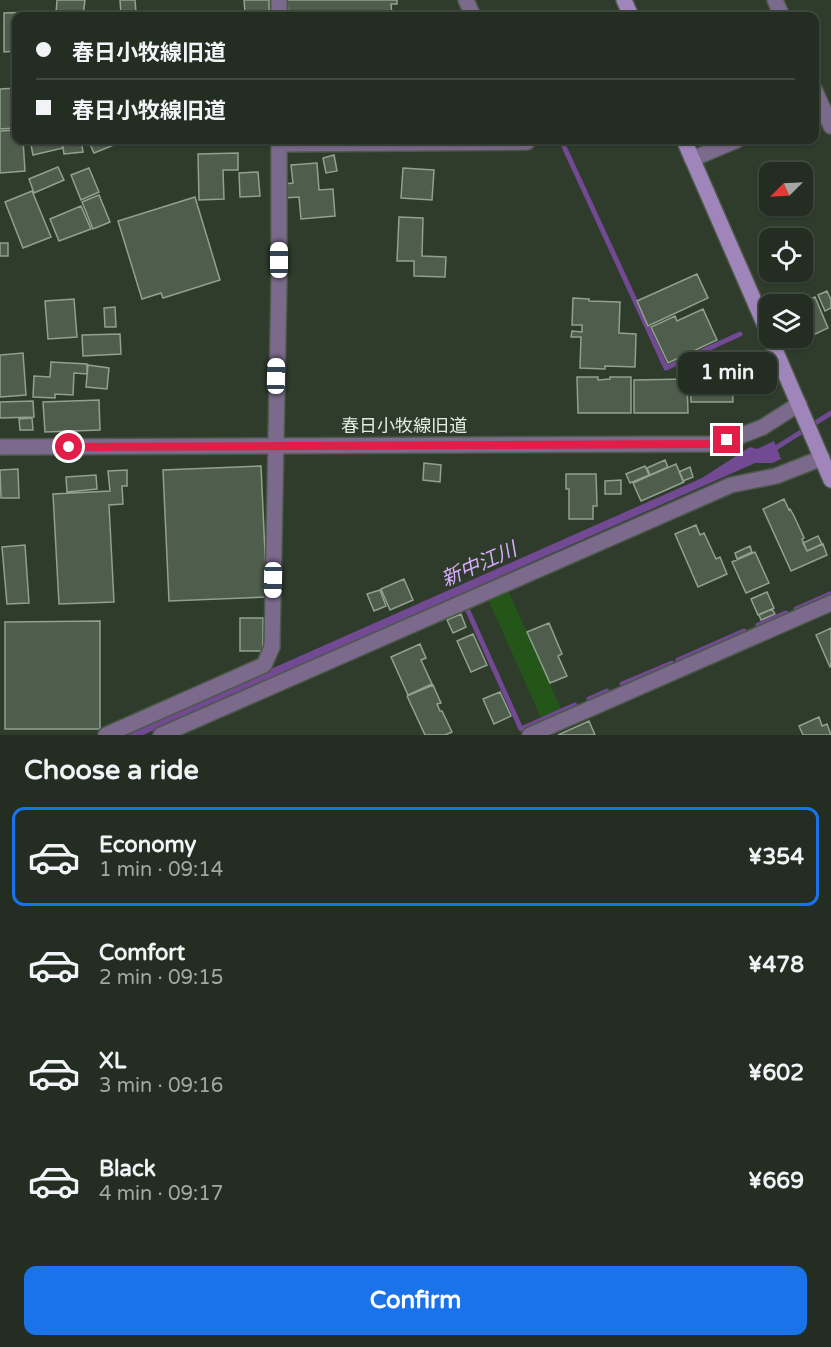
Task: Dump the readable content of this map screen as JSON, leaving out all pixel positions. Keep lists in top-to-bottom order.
{
  "streets": {
    "street": ["春日小牧線旧道"]
  },
  "water": ["新中江川"],
  "north": "bottom left",
  "page": {
    "banner": ["春日小牧線旧道", "春日小牧線旧道"],
    "bubble": "1 min",
    "heading": "Choose a ride",
    "list": [
      {
        "name": "Economy",
        "note": "1 min · 09:14",
        "value": "¥354"
      },
      {
        "name": "Comfort",
        "note": "2 min · 09:15",
        "value": "¥478"
      },
      {
        "name": "XL",
        "note": "3 min · 09:16",
        "value": "¥602"
      },
      {
        "name": "Black",
        "note": "4 min · 09:17",
        "value": "¥669"
      }
    ],
    "buttons": "Confirm"
  }
}
